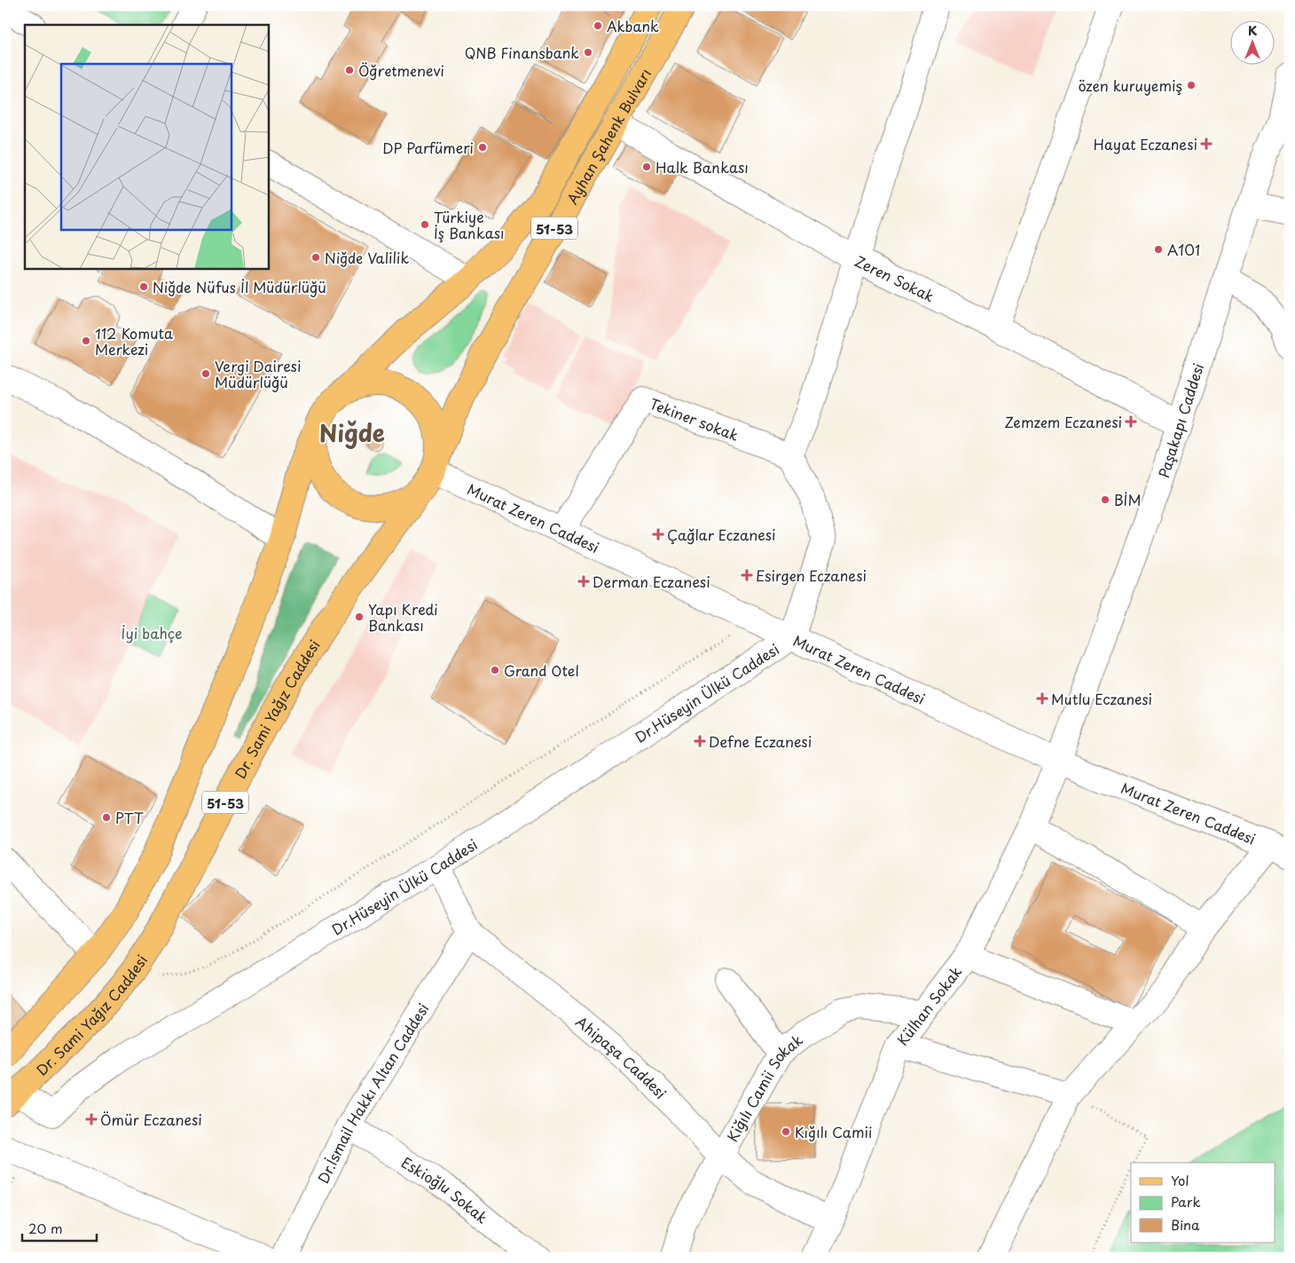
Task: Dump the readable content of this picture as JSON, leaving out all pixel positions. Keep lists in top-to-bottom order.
{
  "streets": {
    "main road": ["Ayhan Şahenk Bulvarı", "51-53", "Dr. Sami Yağız Caddesi"],
    "street": [
      "Zeren Sokak",
      "Tekiner sokak",
      "Paşakapı Caddesi",
      "Murat Zeren Caddesi",
      "Dr.Hüseyin Ülkü Caddesi",
      "Külhan Sokak",
      "Ahipaşa Caddesi",
      "Kiğılı Camii Sokak",
      "Dr.İsmail Hakkı Altan Caddesi",
      "Eskioğlu Sokak"
    ]
  },
  "crossings": [
    ["Ayhan Şahenk Bulvarı", "51-53"],
    ["Ayhan Şahenk Bulvarı", "Zeren Sokak"],
    ["Ayhan Şahenk Bulvarı", "Murat Zeren Caddesi"],
    ["Ayhan Şahenk Bulvarı", "Dr. Sami Yağız Caddesi"],
    ["51-53", "Murat Zeren Caddesi"],
    ["51-53", "Dr. Sami Yağız Caddesi"],
    ["Zeren Sokak", "Paşakapı Caddesi"],
    ["Tekiner sokak", "Murat Zeren Caddesi"],
    ["Paşakapı Caddesi", "Murat Zeren Caddesi"],
    ["Paşakapı Caddesi", "Külhan Sokak"],
    ["Murat Zeren Caddesi", "Dr.Hüseyin Ülkü Caddesi"],
    ["Murat Zeren Caddesi", "Dr. Sami Yağız Caddesi"],
    ["Murat Zeren Caddesi", "Külhan Sokak"],
    ["Dr.Hüseyin Ülkü Caddesi", "Dr. Sami Yağız Caddesi"],
    ["Dr.Hüseyin Ülkü Caddesi", "Ahipaşa Caddesi"],
    ["Külhan Sokak", "Ahipaşa Caddesi"],
    ["Külhan Sokak", "Kiğılı Camii Sokak"],
    ["Ahipaşa Caddesi", "Kiğılı Camii Sokak"],
    ["Ahipaşa Caddesi", "Dr.İsmail Hakkı Altan Caddesi"],
    ["Dr.İsmail Hakkı Altan Caddesi", "Eskioğlu Sokak"]
  ],
  "districts": ["Niğde"],
  "parks": ["İyi bahçe"],
  "places": {
    "other": [
      "Akbank",
      "QNB Finansbank",
      "Öğretmenevi",
      "özen kuruyemiş",
      "DP Parfümeri",
      "Halk Bankası",
      "Türkiye İş Bankası",
      "A101",
      "Niğde Valilik",
      "Niğde Nüfus İl Müdürlüğü",
      "112 Komuta Merkezi",
      "Vergi Dairesi Müdürlüğü",
      "BİM",
      "Yapı Kredi Bankası",
      "Grand Otel",
      "PTT",
      "Kığılı Camii"
    ],
    "health": [
      "Hayat Eczanesi",
      "Zemzem Eczanesi",
      "Çağlar Eczanesi",
      "Esirgen Eczanesi",
      "Derman Eczanesi",
      "Mutlu Eczanesi",
      "Defne Eczanesi",
      "Ömür Eczanesi"
    ]
  },
  "legend": ["Yol", "Park", "Bina"],
  "scale_bar": "20 m",
  "north": "top"
}
